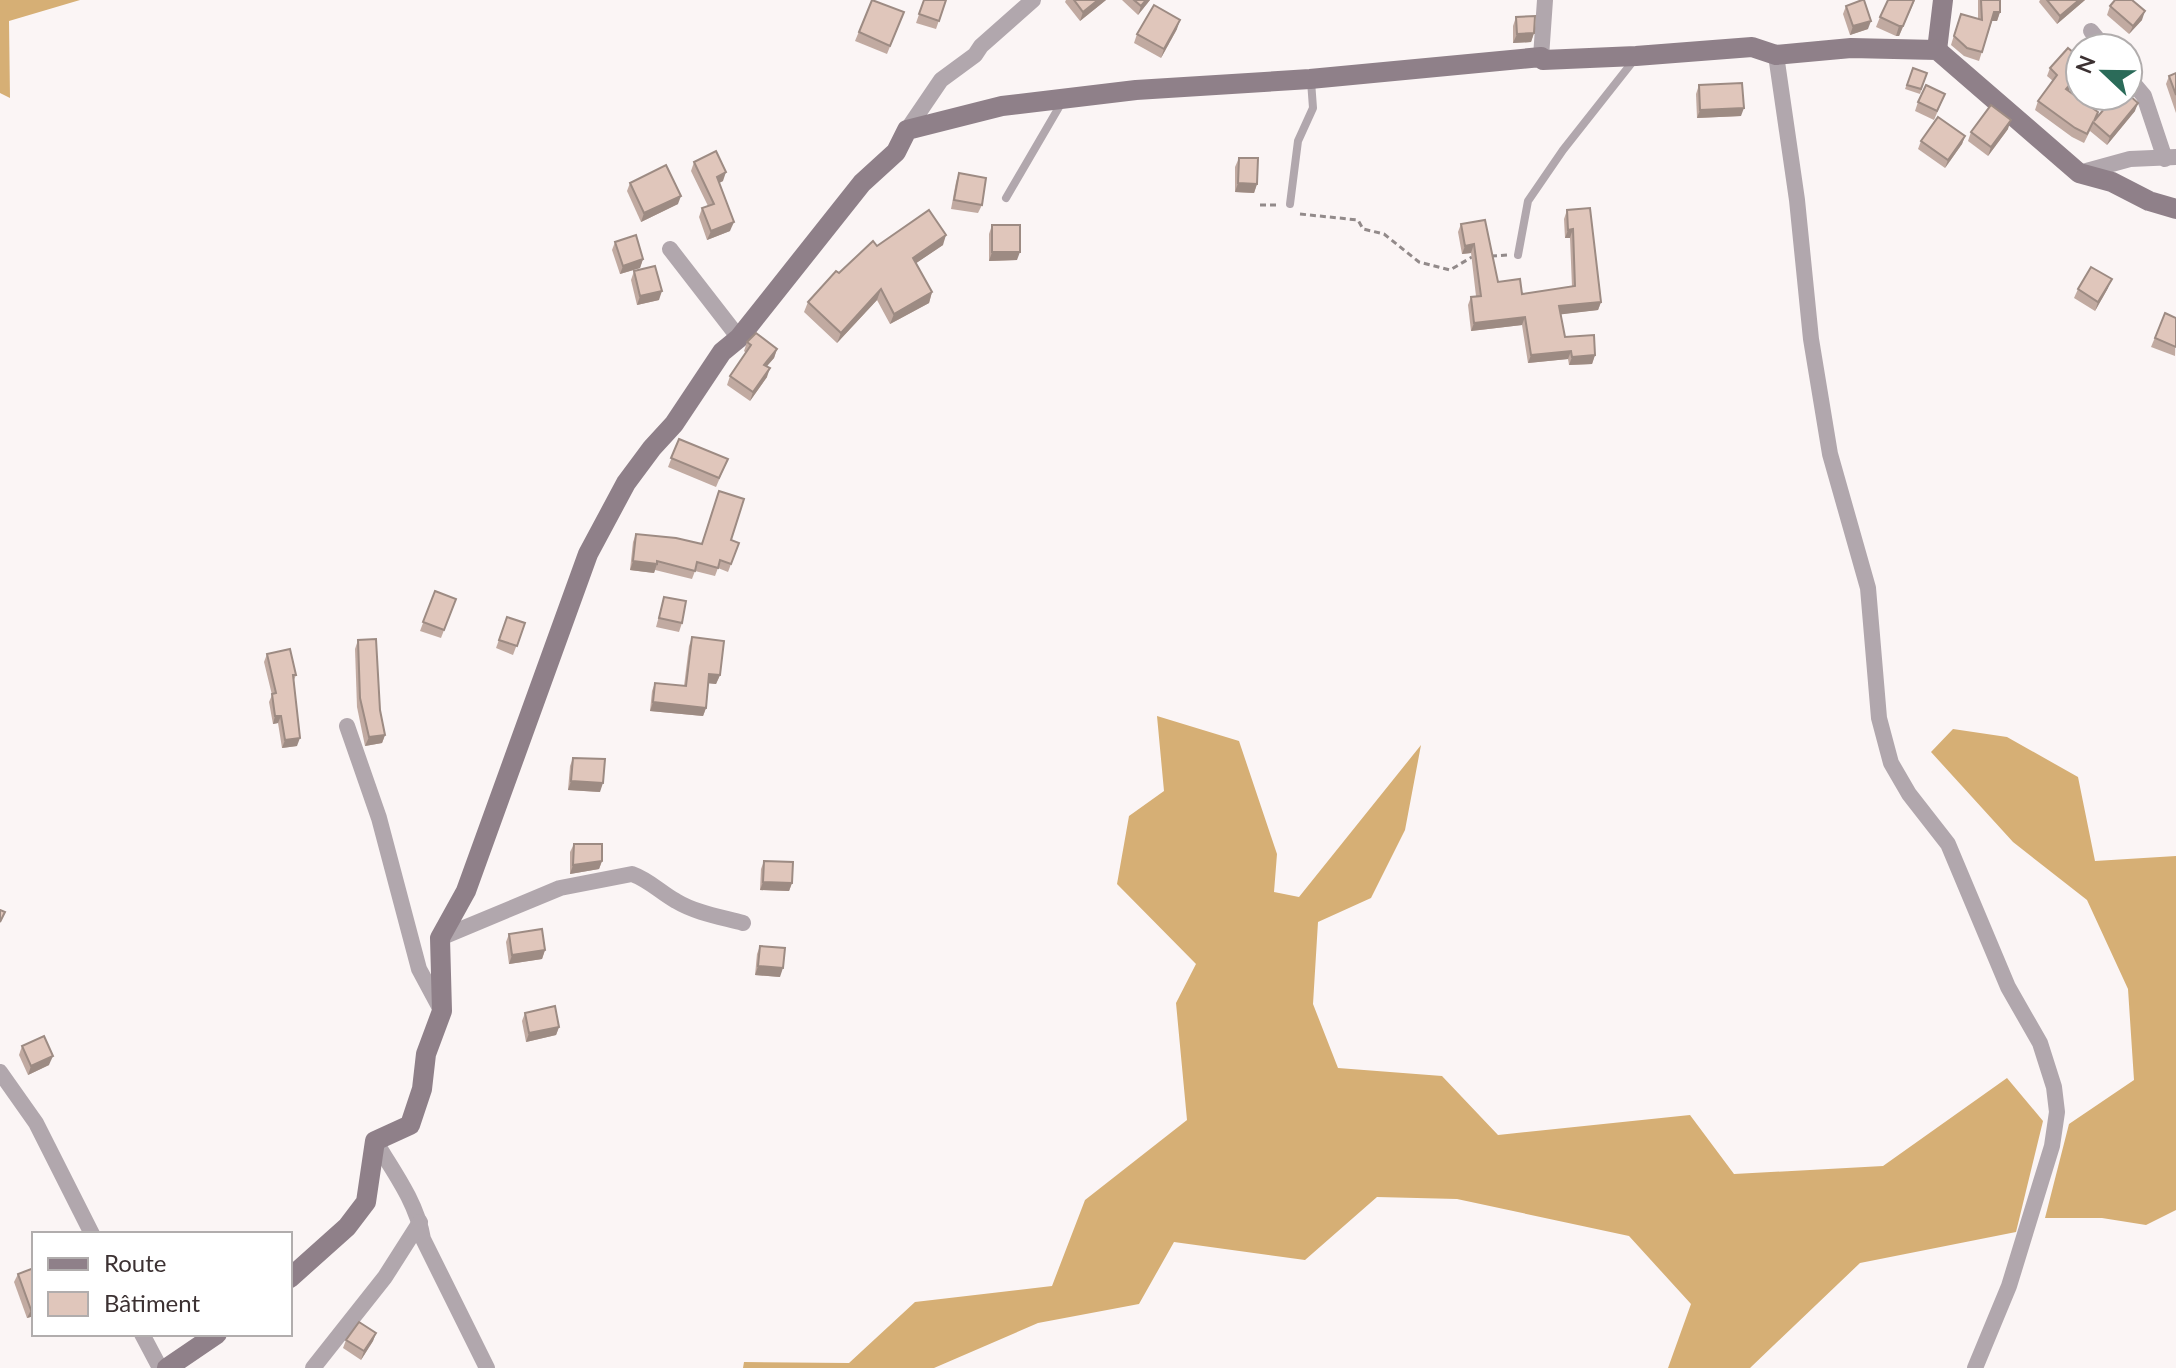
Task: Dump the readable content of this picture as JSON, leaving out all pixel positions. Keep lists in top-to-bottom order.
{
  "legend": ["Route", "Bâtiment"],
  "north": "left"
}
